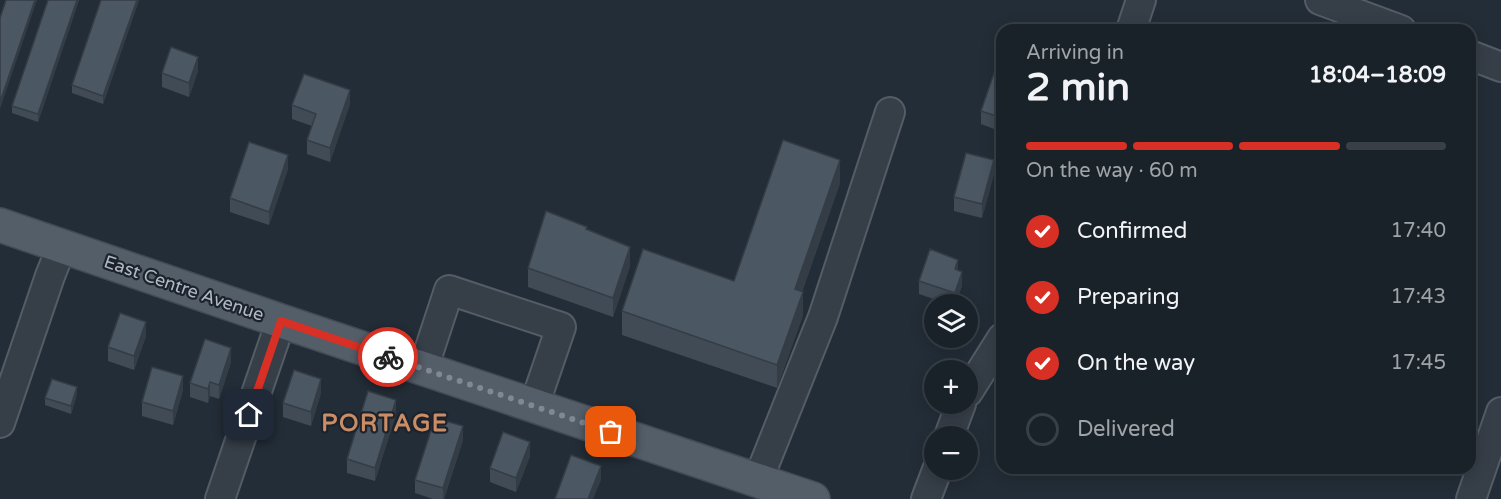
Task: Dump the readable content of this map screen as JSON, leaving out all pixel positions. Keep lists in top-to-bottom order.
{
  "streets": {
    "main road": ["East Centre Avenue"]
  },
  "districts": ["PORTAGE"],
  "page": {
    "heading": ["2 min", "Arriving in", "18:04–18:09"],
    "bar": "On the way · 60 m",
    "list": [
      ["Confirmed", "17:40"],
      ["Preparing", "17:43"],
      ["On the way", "17:45"],
      "Delivered"
    ],
    "map_buttons": ["+", "−"]
  }
}
